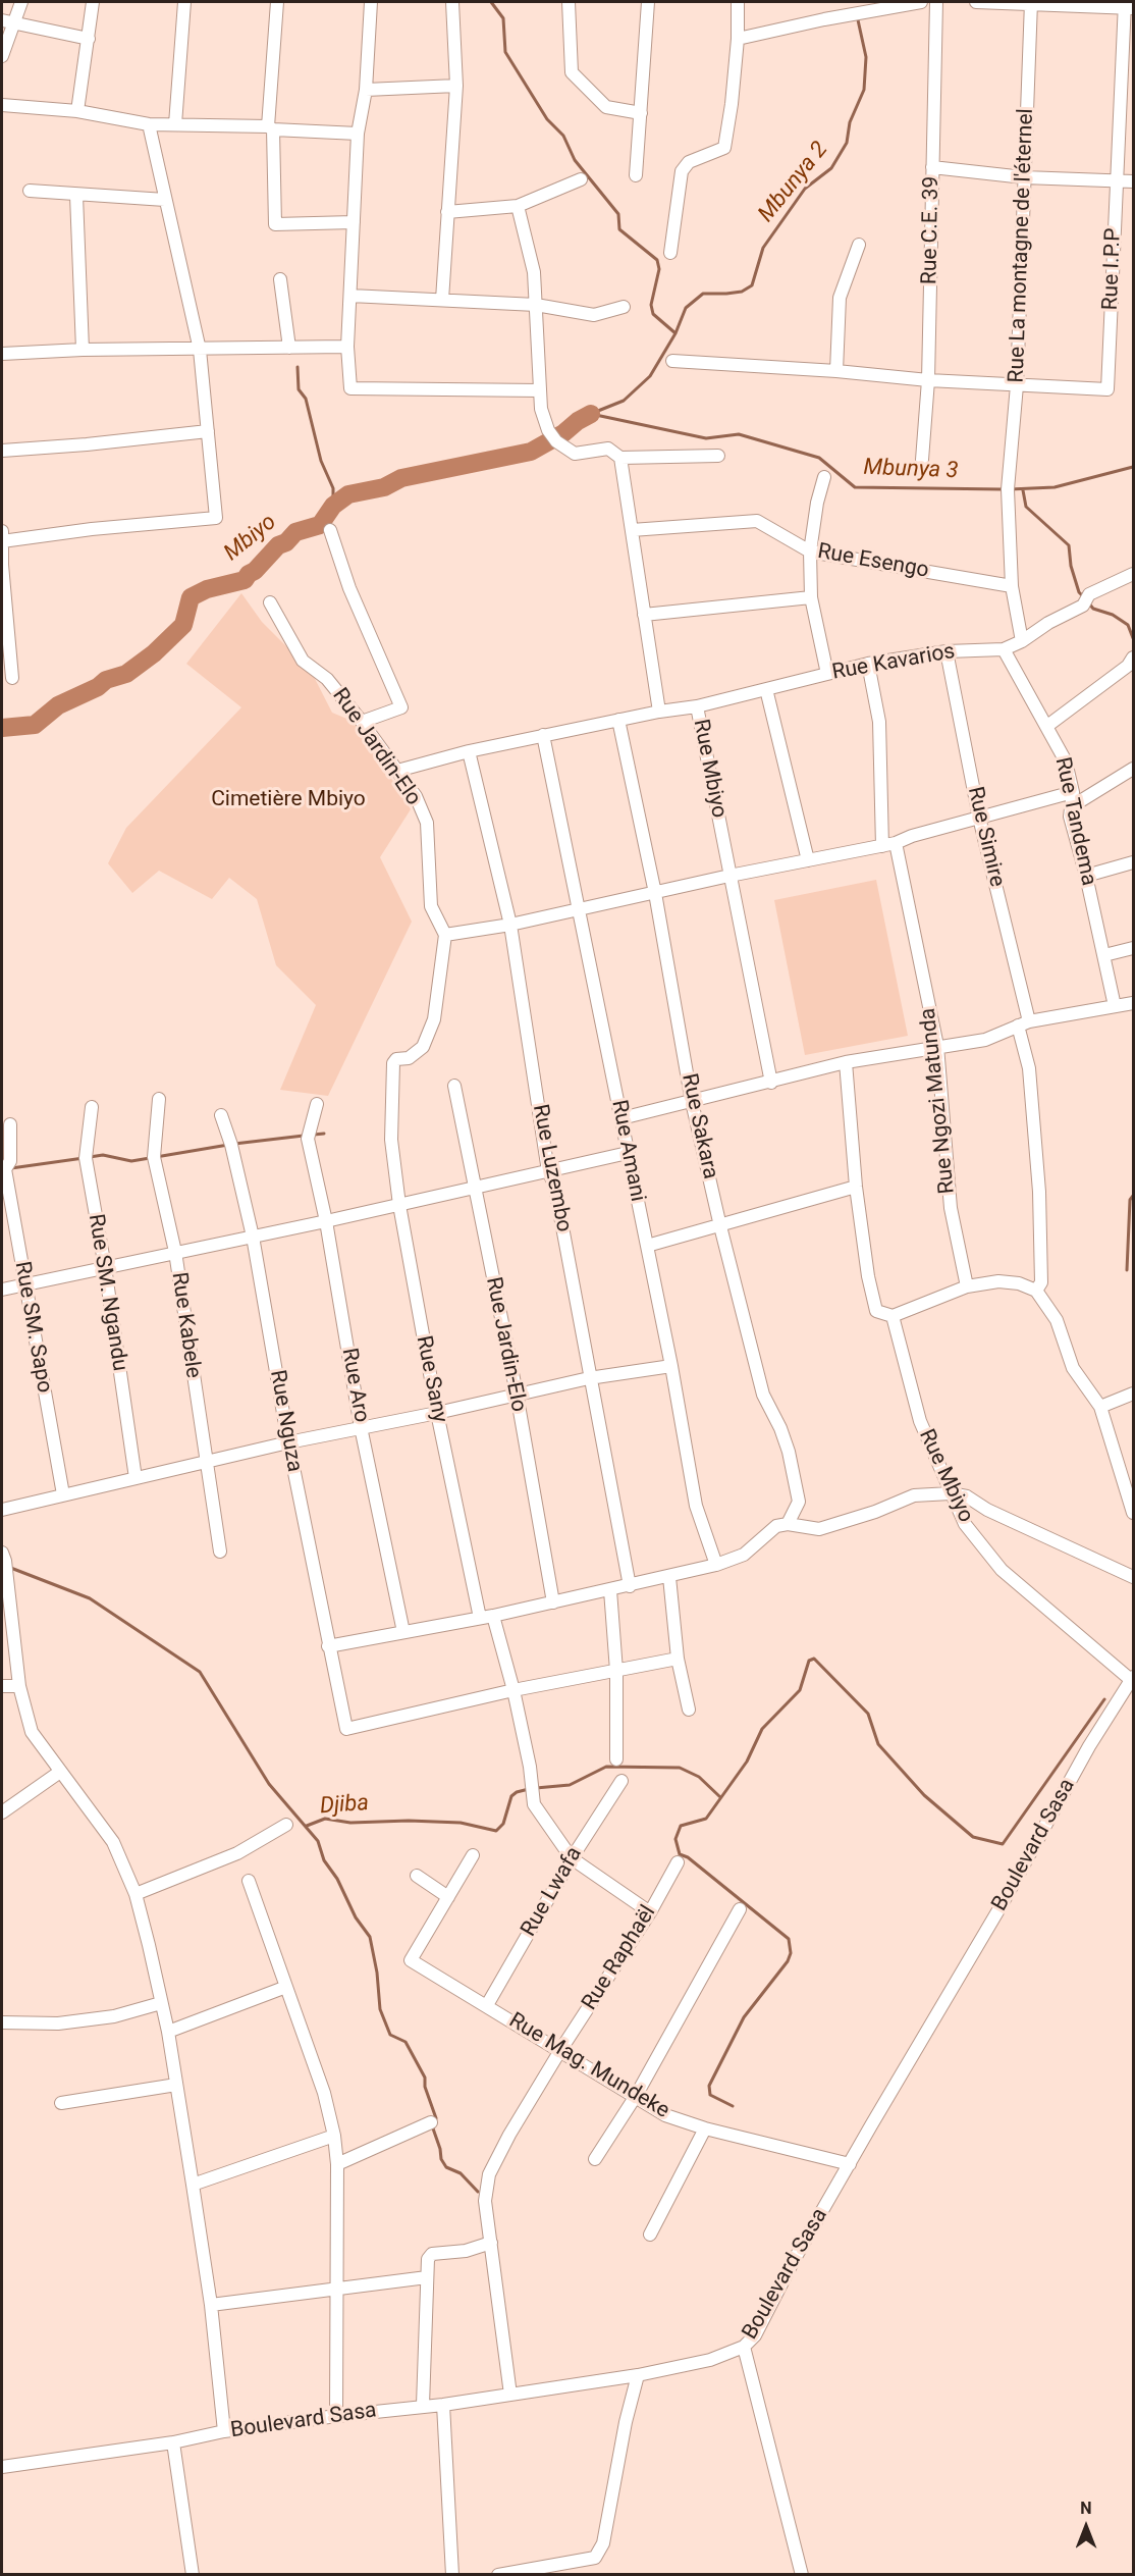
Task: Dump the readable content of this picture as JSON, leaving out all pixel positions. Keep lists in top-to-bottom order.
{
  "streets": {
    "street": [
      "Rue C.E. 39",
      "Rue La montagne de l'éternel",
      "Rue I.P.P",
      "Rue Esengo",
      "Rue Kavarios",
      "Rue Jardin-Elo",
      "Rue Mbiyo",
      "Rue Tandema",
      "Rue Simire",
      "Rue Ngozi Matunda",
      "Rue Sakara",
      "Rue Amani",
      "Rue Luzembo",
      "Rue SM. Ngandu",
      "Rue Kabele",
      "Rue SM. Sapo",
      "Rue Sany",
      "Rue Aro",
      "Rue Nguza",
      "Boulevard Sasa",
      "Rue Lwafa",
      "Rue Raphaël",
      "Rue Mag. Mundeke"
    ]
  },
  "crossings": [
    ["Rue La montagne de l'éternel", "Rue I.P.P"],
    ["Rue La montagne de l'éternel", "Rue Esengo"],
    ["Rue Esengo", "Rue Mbiyo"],
    ["Rue Kavarios", "Rue Mbiyo"],
    ["Rue Kavarios", "Rue Tandema"],
    ["Rue Kavarios", "Rue Simire"],
    ["Rue Kavarios", "Rue Ngozi Matunda"],
    ["Rue Jardin-Elo", "Rue Sany"],
    ["Rue Mbiyo", "Boulevard Sasa"],
    ["Boulevard Sasa", "Rue Raphaël"],
    ["Boulevard Sasa", "Rue Mag. Mundeke"],
    ["Rue Lwafa", "Rue Mag. Mundeke"],
    ["Rue Raphaël", "Rue Mag. Mundeke"]
  ],
  "water": [
    "Mbunya 2",
    "Mbunya 3",
    "Mbiyo",
    "Djiba"
  ],
  "parks": ["Cimetière Mbiyo"],
  "north": "top"
}
